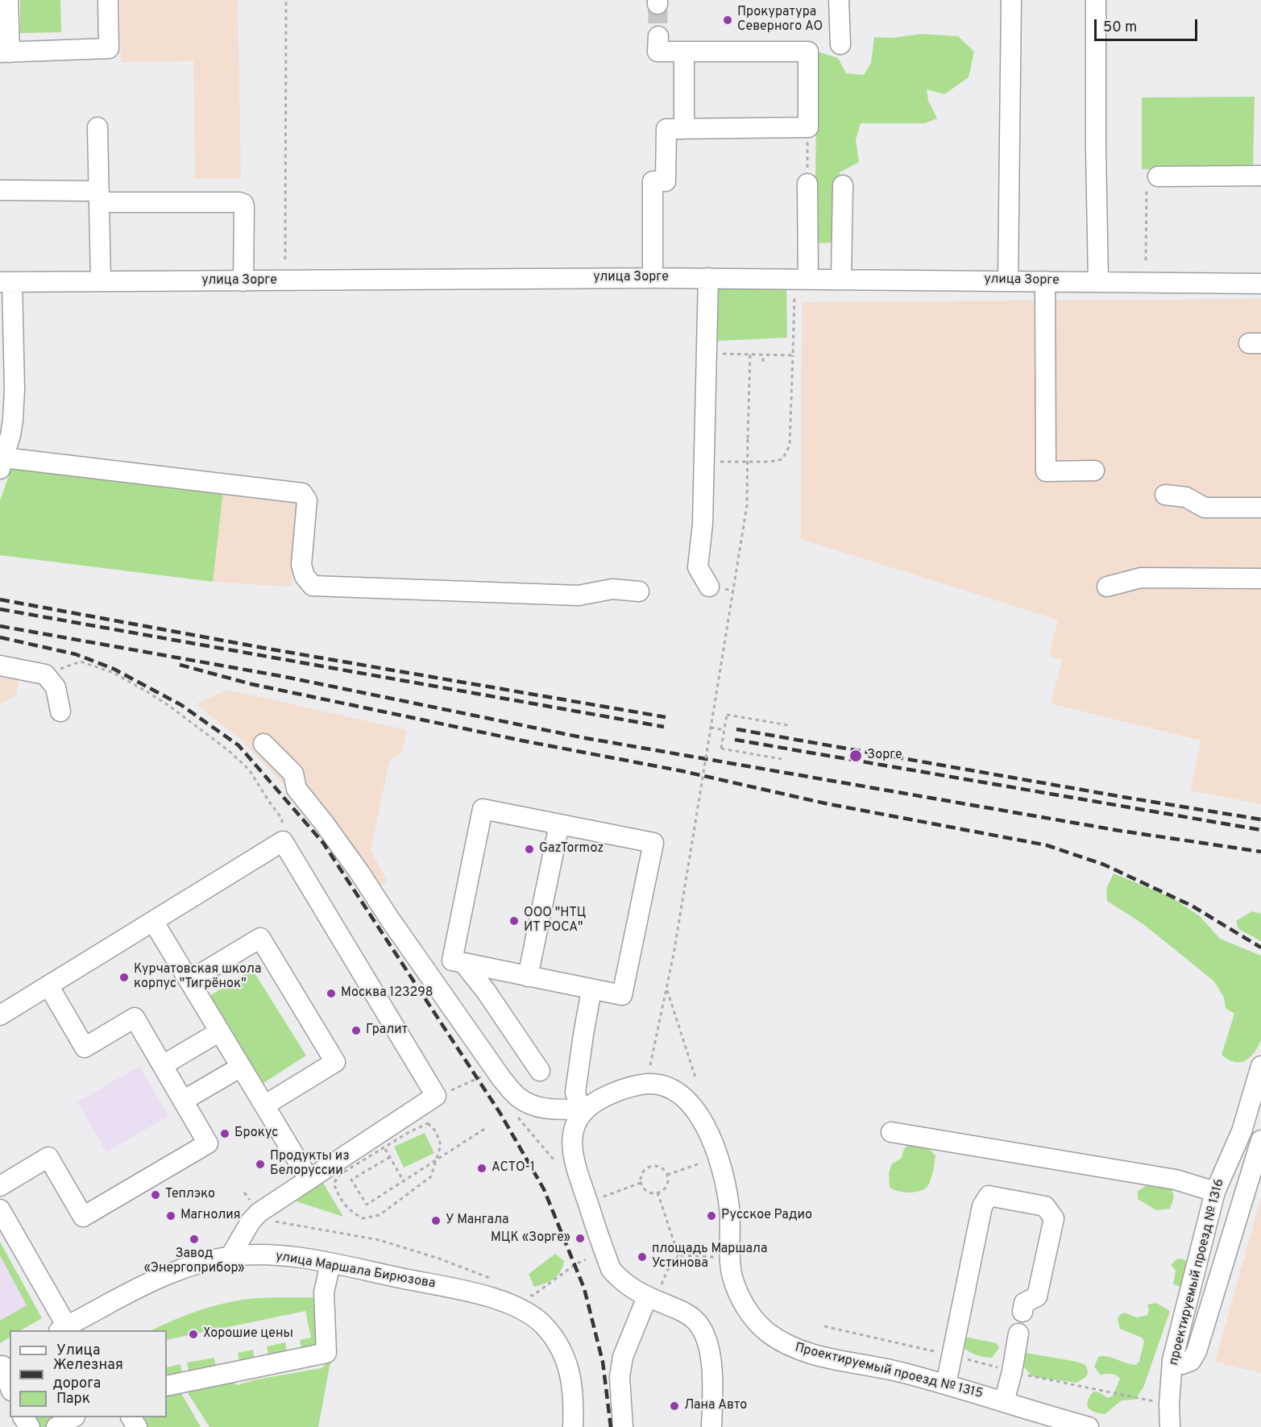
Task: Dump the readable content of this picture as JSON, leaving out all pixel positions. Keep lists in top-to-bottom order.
{
  "streets": {
    "street": [
      "улица Зорге",
      "улица Маршала Бирюзова",
      "проектируемый проезд № 1316",
      "Проектируемый проезд № 1315"
    ]
  },
  "places": [
    "Прокуратура Северного АО",
    "Зорге",
    "GazTormoz",
    "ООО \"НТЦ ИТ РОСА\"",
    "Курчатовская школа корпус \"Тигрёнок\"",
    "Москва 123298",
    "Гралит",
    "Брокус",
    "Продукты из Белоруссии",
    "АСТО-1",
    "Теплэко",
    "Магнолия",
    "Русское Радио",
    "У Мангала",
    "МЦК «Зорге»",
    "Завод «Энергоприбор»",
    "площадь Маршала Устинова",
    "Хорошие цены",
    "Лана Авто"
  ],
  "legend": ["Улица", "Железная дорога", "Парк"],
  "scale_bar": "50 m"
}
